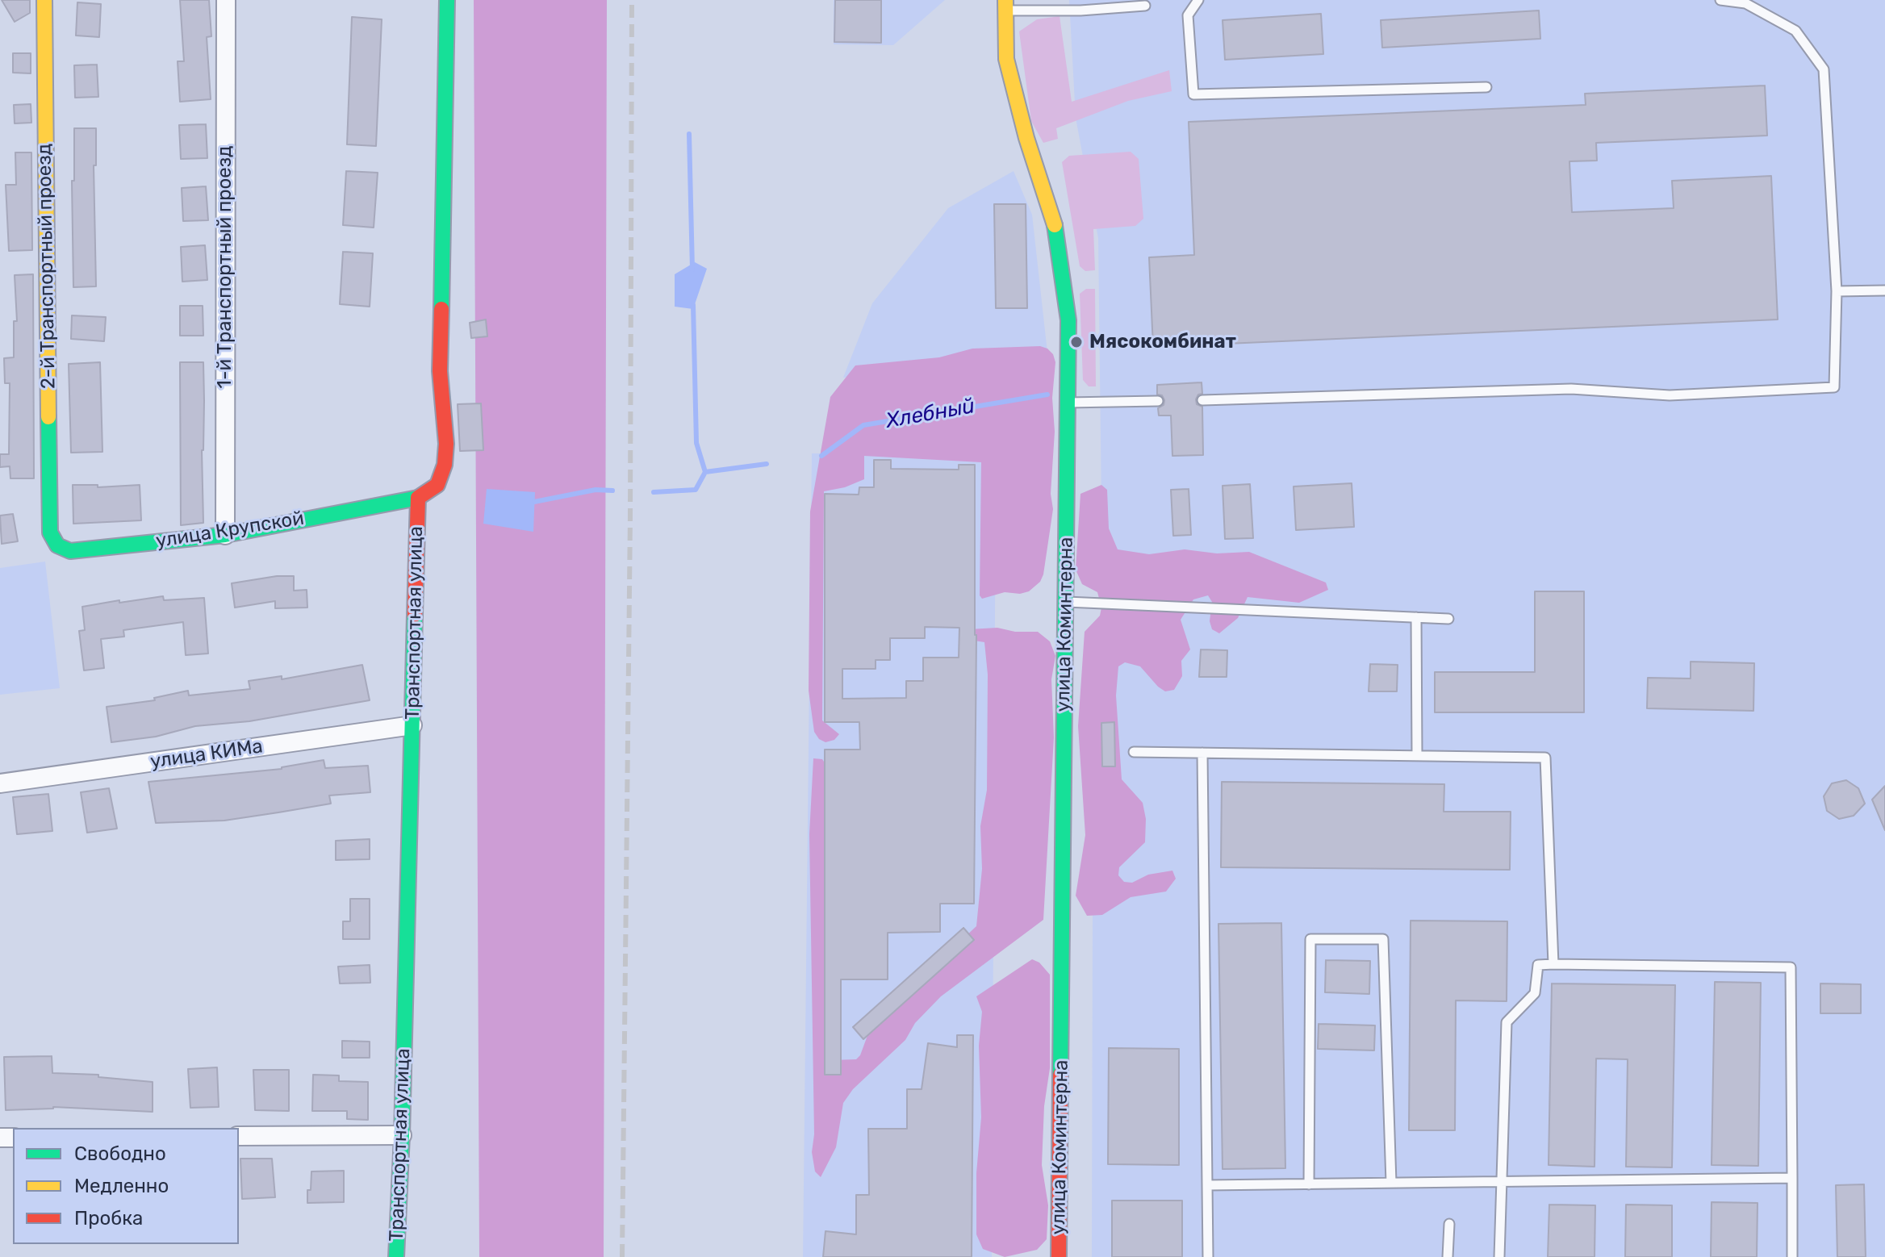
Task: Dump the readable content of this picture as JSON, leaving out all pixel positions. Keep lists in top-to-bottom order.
{
  "streets": {
    "street": [
      "2-й Транспортный проезд",
      "1-й Транспортный проезд",
      "улица Крупской",
      "Транспортная улица",
      "улица Коминтерна",
      "улица КИМа"
    ]
  },
  "crossings": [
    ["2-й Транспортный проезд", "улица Крупской"],
    ["1-й Транспортный проезд", "улица Крупской"],
    ["улица Крупской", "Транспортная улица"],
    ["Транспортная улица", "улица КИМа"]
  ],
  "water": ["Хлебный"],
  "places": ["Мясокомбинат"],
  "legend": ["Свободно", "Медленно", "Пробка"]
}
